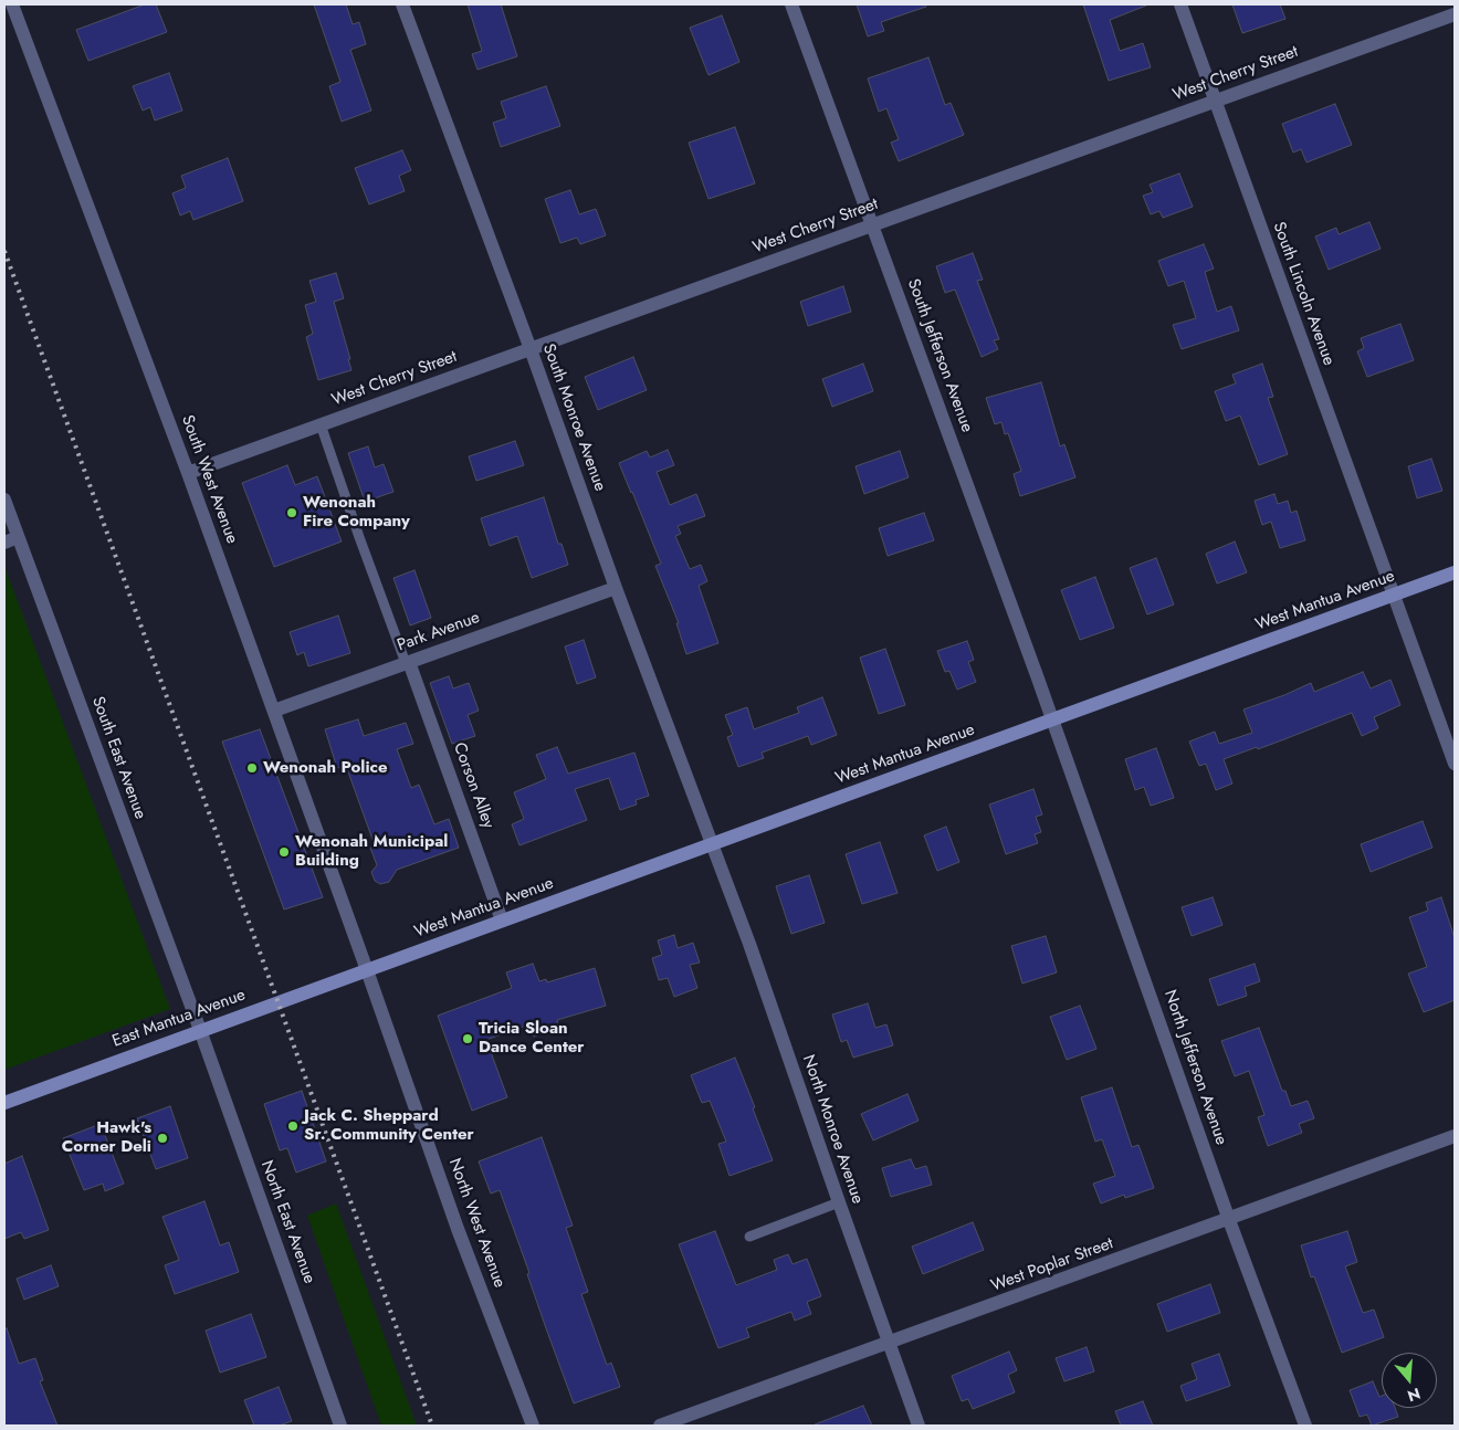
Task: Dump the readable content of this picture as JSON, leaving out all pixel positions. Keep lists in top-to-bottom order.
{
  "streets": {
    "street": [
      "West Cherry Street",
      "South Lincoln Avenue",
      "South Jefferson Avenue",
      "South Monroe Avenue",
      "South West Avenue",
      "West Mantua Avenue",
      "Park Avenue",
      "South East Avenue",
      "Corson Alley",
      "East Mantua Avenue",
      "North Jefferson Avenue",
      "North Monroe Avenue",
      "North East Avenue",
      "North West Avenue",
      "West Poplar Street"
    ]
  },
  "crossings": [
    ["West Cherry Street", "South Lincoln Avenue"],
    ["West Cherry Street", "South Jefferson Avenue"],
    ["West Cherry Street", "South Monroe Avenue"],
    ["West Cherry Street", "South West Avenue"],
    ["South Lincoln Avenue", "West Mantua Avenue"],
    ["South Jefferson Avenue", "West Mantua Avenue"],
    ["South Jefferson Avenue", "North Jefferson Avenue"],
    ["South Monroe Avenue", "West Mantua Avenue"],
    ["South Monroe Avenue", "Park Avenue"],
    ["South Monroe Avenue", "North Monroe Avenue"],
    ["South West Avenue", "West Mantua Avenue"],
    ["South West Avenue", "Park Avenue"],
    ["South West Avenue", "East Mantua Avenue"],
    ["South West Avenue", "North West Avenue"],
    ["West Mantua Avenue", "Corson Alley"],
    ["West Mantua Avenue", "East Mantua Avenue"],
    ["West Mantua Avenue", "North Jefferson Avenue"],
    ["West Mantua Avenue", "North Monroe Avenue"],
    ["West Mantua Avenue", "North West Avenue"],
    ["Park Avenue", "Corson Alley"],
    ["South East Avenue", "East Mantua Avenue"],
    ["South East Avenue", "North East Avenue"],
    ["East Mantua Avenue", "North East Avenue"],
    ["East Mantua Avenue", "North West Avenue"],
    ["North Jefferson Avenue", "West Poplar Street"],
    ["North Monroe Avenue", "West Poplar Street"]
  ],
  "places": [
    "Wenonah Fire Company",
    "Wenonah Police",
    "Wenonah Municipal Building",
    "Tricia Sloan Dance Center",
    "Jack C. Sheppard Sr. Community Center",
    "Hawk's Corner Deli"
  ],
  "north": "bottom"
}
